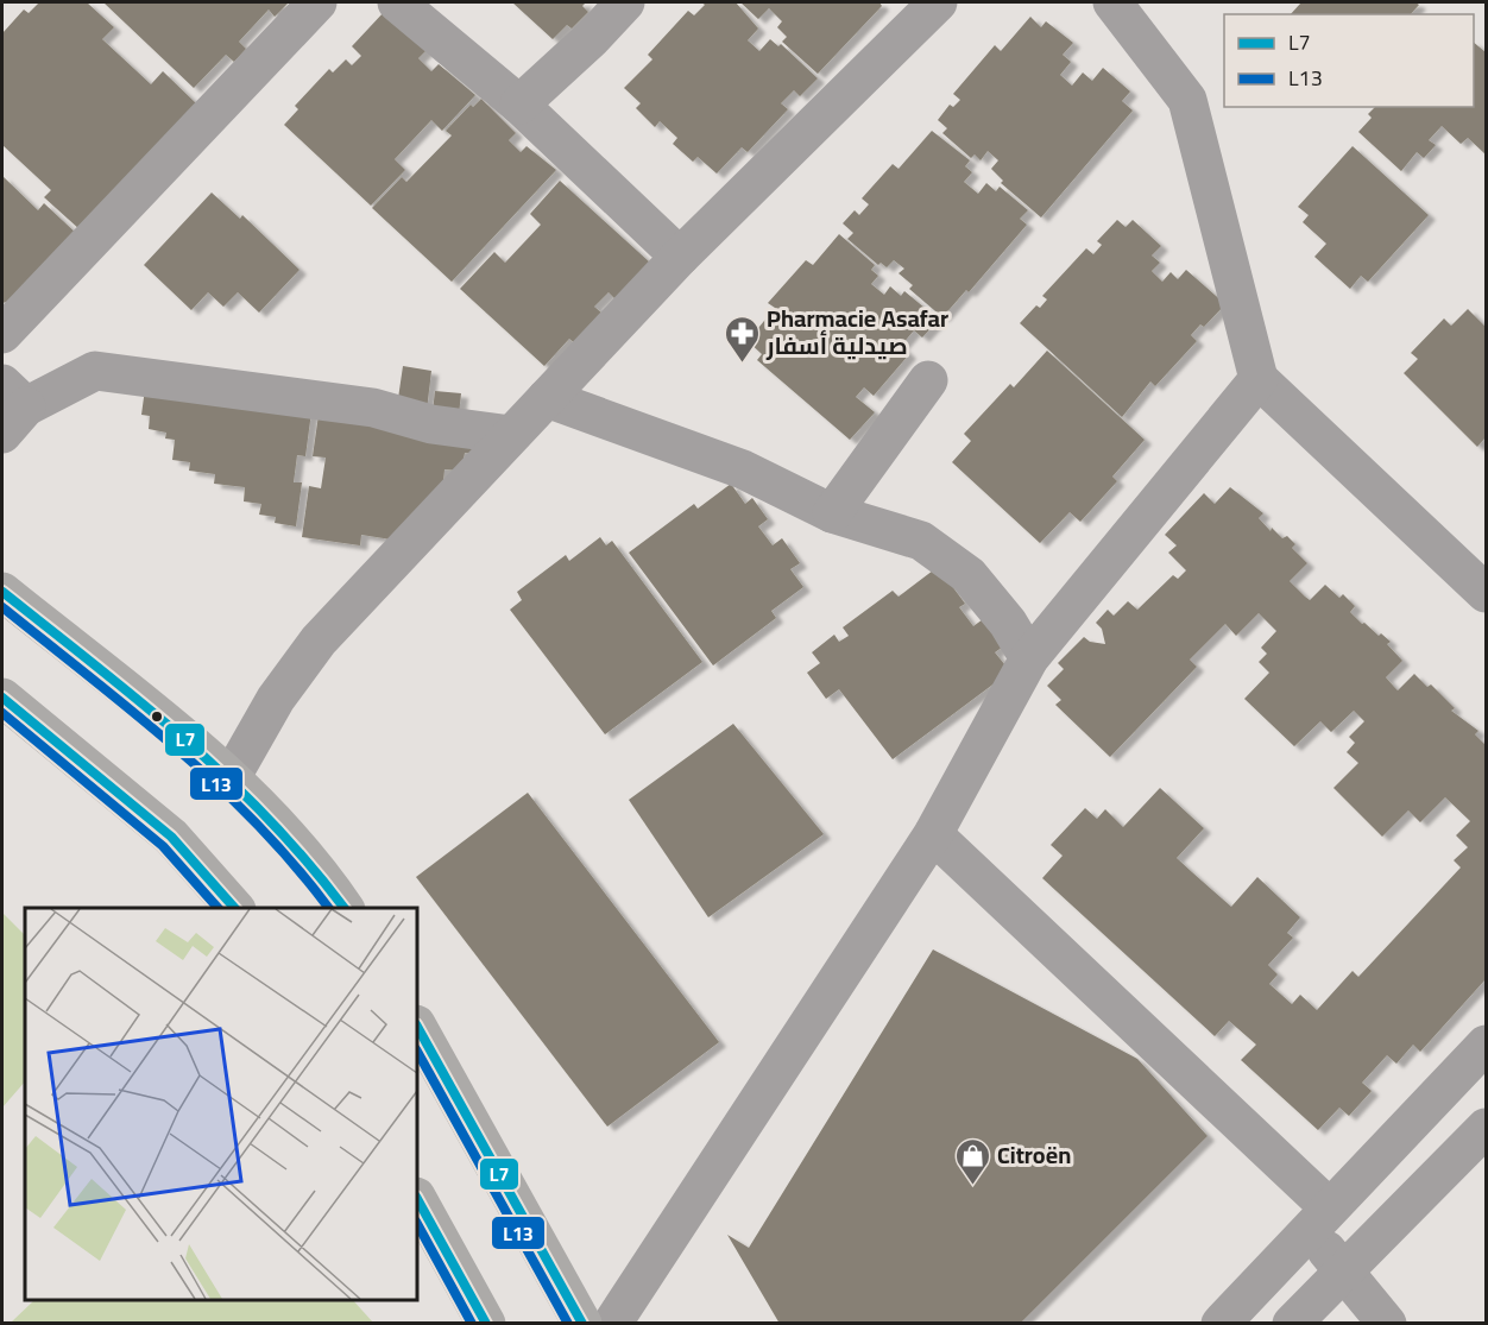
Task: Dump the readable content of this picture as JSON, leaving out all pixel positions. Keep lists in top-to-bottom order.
{
  "places": {
    "pharmacy": ["Pharmacie Asafar صيدلية أسفار"],
    "shop": ["Citroën"]
  },
  "lines": ["transit line L7", "transit line L13"],
  "legend": ["L7", "L13"]
}
